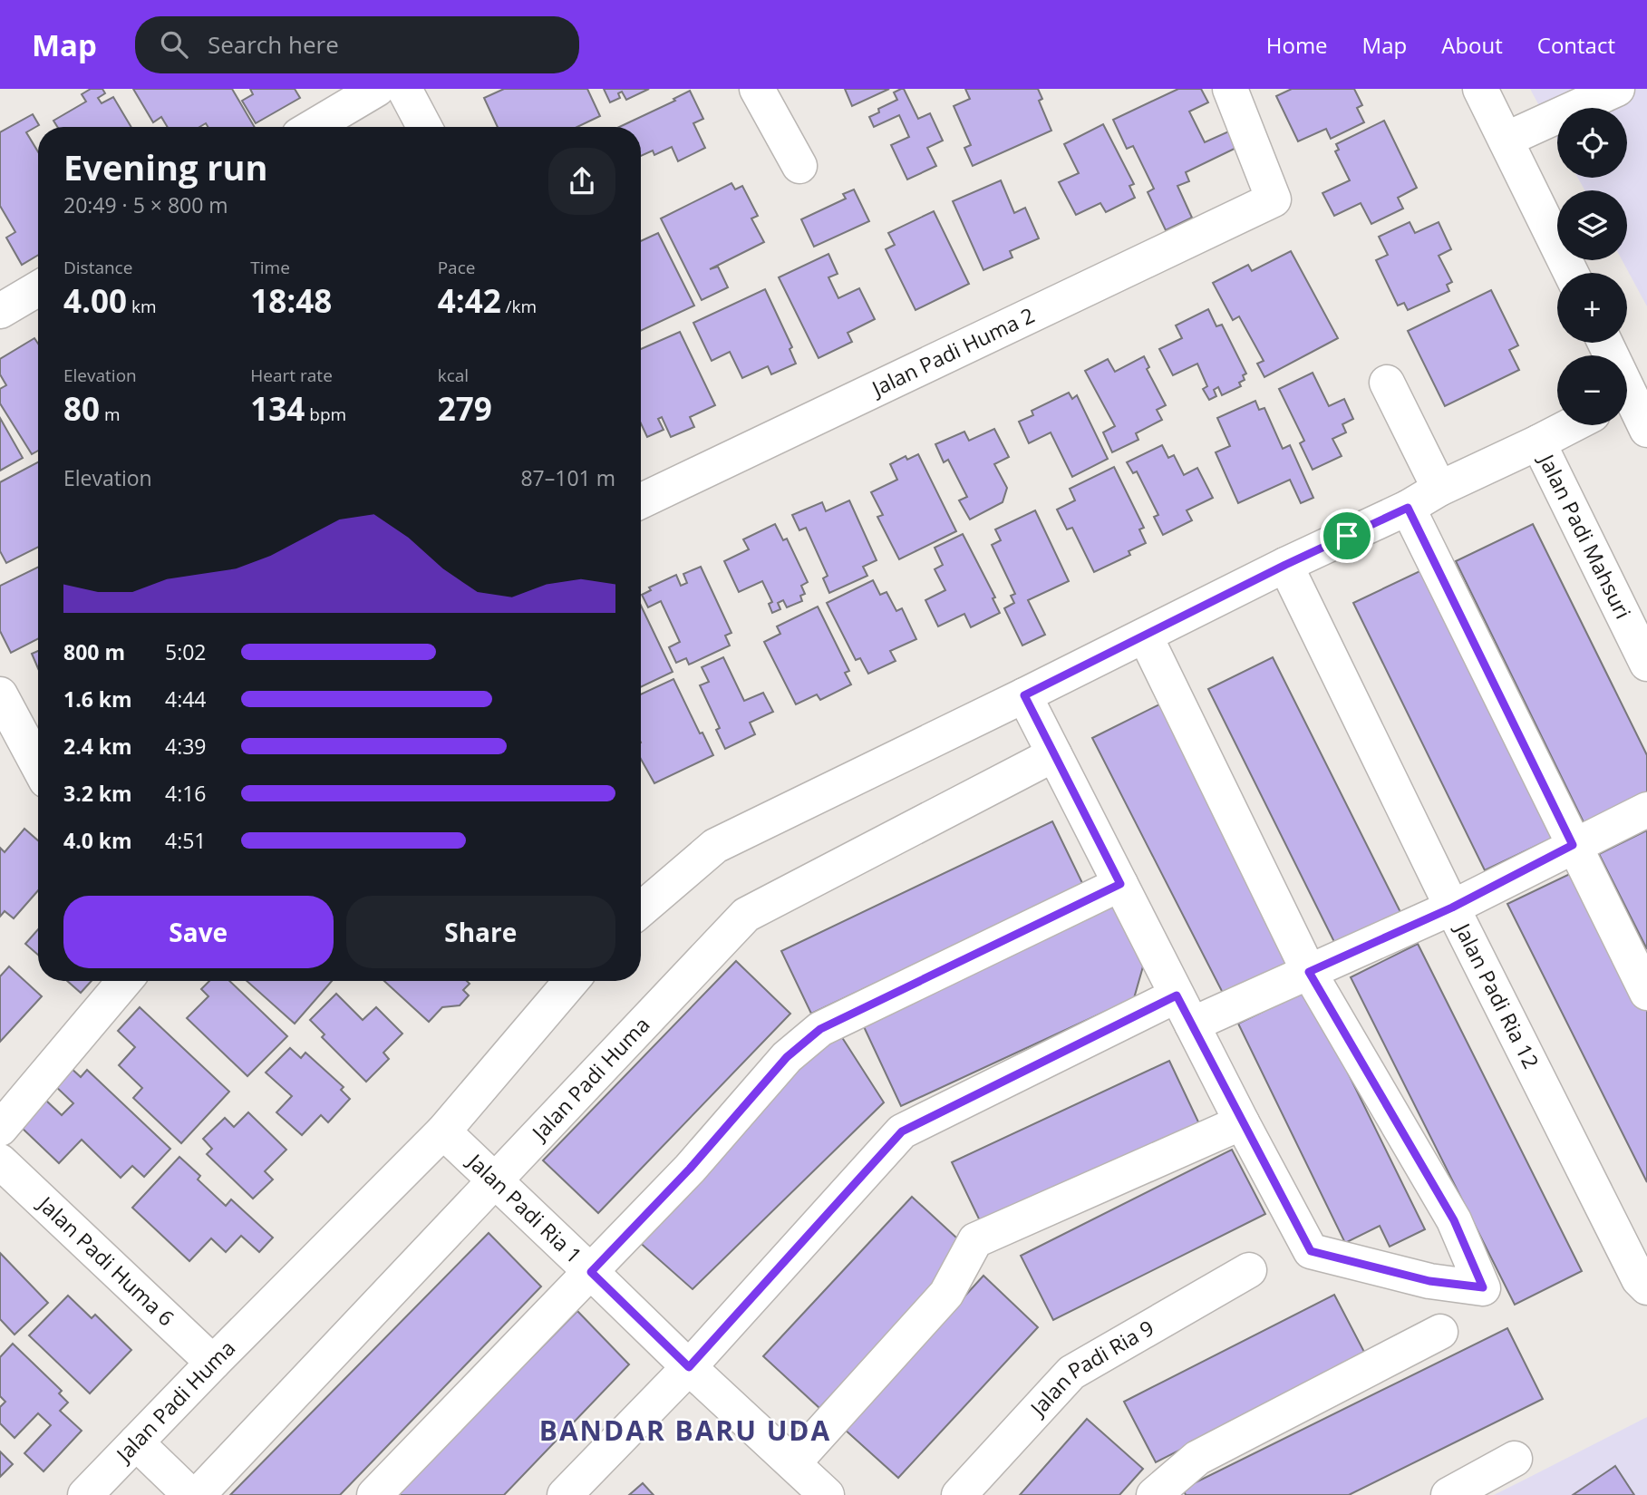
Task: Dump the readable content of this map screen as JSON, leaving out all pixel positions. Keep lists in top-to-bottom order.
{
  "streets": {
    "street": [
      "Jalan Padi Huma 2",
      "Jalan Padi Mahsuri",
      "Jalan Padi Ria 12",
      "Jalan Padi Huma",
      "Jalan Padi Ria 1",
      "Jalan Padi Huma 6",
      "Jalan Padi Ria 9"
    ]
  },
  "crossings": [
    ["Jalan Padi Huma", "Jalan Padi Ria 1"],
    ["Jalan Padi Huma", "Jalan Padi Huma 6"]
  ],
  "districts": ["BANDAR BARU UDA"],
  "page": {
    "header": "Map",
    "search": "Search here",
    "nav": [
      "Home",
      "Map",
      "About",
      "Contact"
    ],
    "map_buttons": ["+", "−"],
    "heading": ["Evening run", "20:49 · 5 × 800 m"],
    "stats": [
      ["Distance", "4.00 km"],
      ["Time", "18:48"],
      ["Pace", "4:42 /km"],
      ["Elevation", "80 m"],
      ["Heart rate", "134 bpm"],
      ["kcal", "279"]
    ],
    "chart": ["Elevation", "87–101 m"],
    "list": [
      {
        "name": "800 m",
        "note": "5:02"
      },
      {
        "name": "1.6 km",
        "note": "4:44"
      },
      {
        "name": "2.4 km",
        "note": "4:39"
      },
      {
        "name": "3.2 km",
        "note": "4:16"
      },
      {
        "name": "4.0 km",
        "note": "4:51"
      }
    ],
    "buttons": ["Save", "Share"]
  }
}
